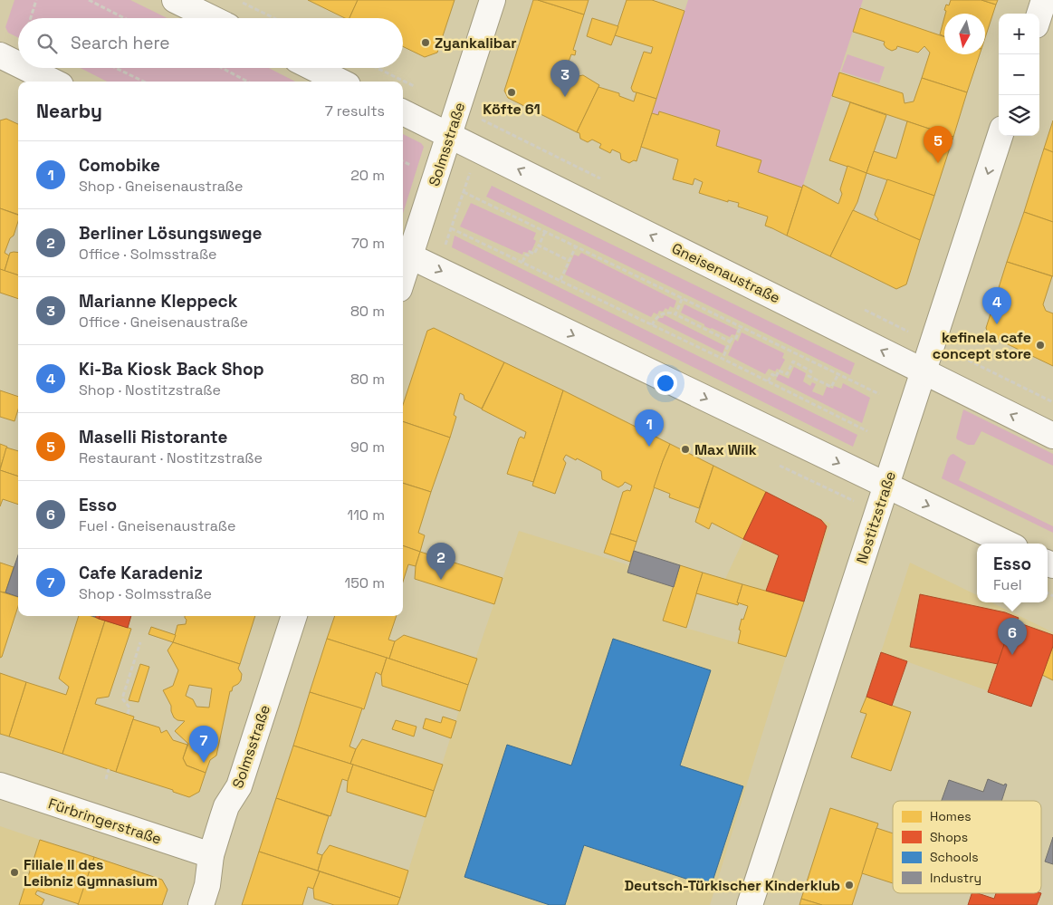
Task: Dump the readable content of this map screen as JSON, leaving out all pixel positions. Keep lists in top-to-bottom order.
{
  "streets": {
    "street": [
      "Solmsstraße",
      "Gneisenaustraße",
      "Nostitzstraße",
      "Fürbringerstraße"
    ]
  },
  "crossings": [
    ["Solmsstraße", "Gneisenaustraße"],
    ["Solmsstraße", "Fürbringerstraße"],
    ["Gneisenaustraße", "Nostitzstraße"]
  ],
  "places": [
    "Zyankalibar",
    "Köfte 61",
    "kefinela cafe concept store",
    "Max Wilk",
    "Filiale II des Leibniz Gymnasium",
    "Deutsch-Türkischer Kinderklub"
  ],
  "legend": [
    "Homes",
    "Shops",
    "Schools",
    "Industry"
  ],
  "north": "bottom",
  "page": {
    "map_buttons": ["+", "−"],
    "search": "Search here",
    "pins": [
      "3",
      "5",
      "4",
      "1",
      "2",
      "6",
      "7"
    ],
    "heading": ["Nearby", "7 results"],
    "list": [
      {
        "mark": "1",
        "name": "Comobike",
        "note": "Shop · Gneisenaustraße",
        "value": "20 m"
      },
      {
        "mark": "2",
        "name": "Berliner Lösungswege",
        "note": "Office · Solmsstraße",
        "value": "70 m"
      },
      {
        "mark": "3",
        "name": "Marianne Kleppeck",
        "note": "Office · Gneisenaustraße",
        "value": "80 m"
      },
      {
        "mark": "4",
        "name": "Ki-Ba Kiosk Back Shop",
        "note": "Shop · Nostitzstraße",
        "value": "80 m"
      },
      {
        "mark": "5",
        "name": "Maselli Ristorante",
        "note": "Restaurant · Nostitzstraße",
        "value": "90 m"
      },
      {
        "mark": "6",
        "name": "Esso",
        "note": "Fuel · Gneisenaustraße",
        "value": "110 m"
      },
      {
        "mark": "7",
        "name": "Cafe Karadeniz",
        "note": "Shop · Solmsstraße",
        "value": "150 m"
      }
    ],
    "popup": ["Esso", "Fuel"]
  }
}
